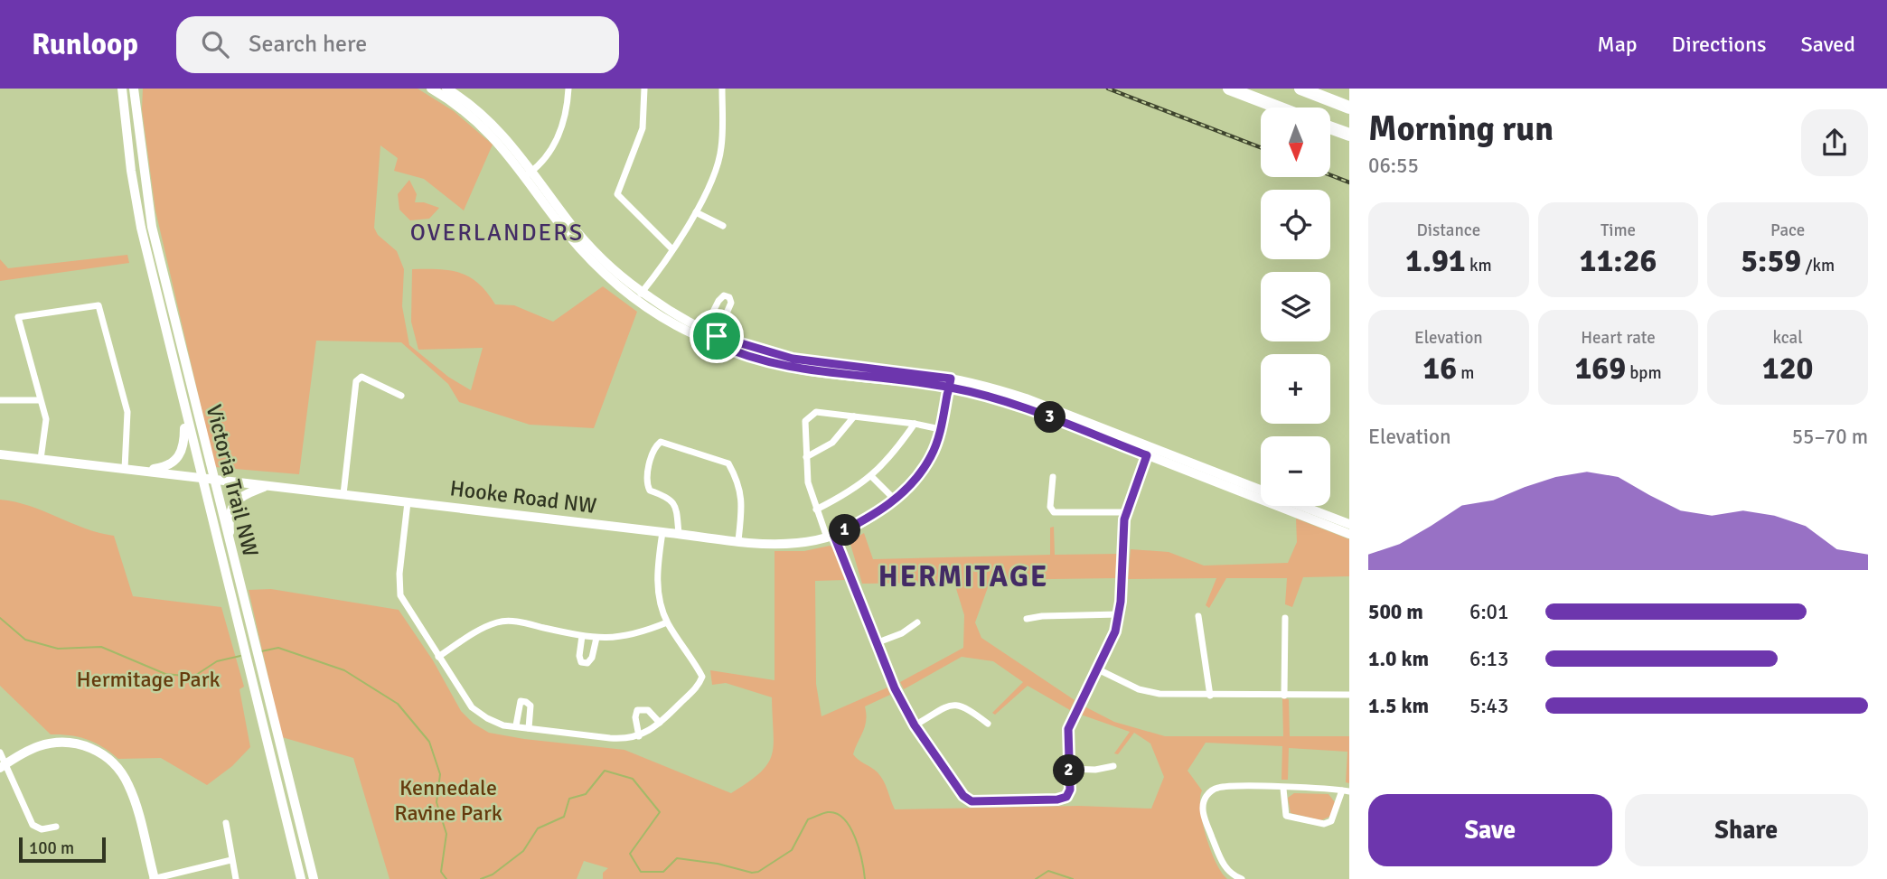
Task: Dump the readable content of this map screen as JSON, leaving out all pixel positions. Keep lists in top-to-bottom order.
{
  "streets": {
    "street": ["Victoria Trail NW", "Hooke Road NW"]
  },
  "crossings": [
    ["Victoria Trail NW", "Hooke Road NW"]
  ],
  "districts": ["OVERLANDERS", "HERMITAGE"],
  "parks": ["Hermitage Park", "Kennedale Ravine Park"],
  "scale_bar": "100 m",
  "north": "bottom",
  "page": {
    "header": "Runloop",
    "search": "Search here",
    "nav": ["Map", "Directions", "Saved"],
    "heading": ["Morning run", "06:55"],
    "map_buttons": ["+", "−"],
    "stats": [
      ["Distance", "1.91 km"],
      ["Time", "11:26"],
      ["Pace", "5:59 /km"],
      ["Elevation", "16 m"],
      ["Heart rate", "169 bpm"],
      ["kcal", "120"]
    ],
    "pins": ["3", "1", "2"],
    "chart": ["Elevation", "55–70 m"],
    "list": [
      {
        "name": "500 m",
        "note": "6:01"
      },
      {
        "name": "1.0 km",
        "note": "6:13"
      },
      {
        "name": "1.5 km",
        "note": "5:43"
      }
    ],
    "buttons": ["Save", "Share"],
    "scale": "100 m"
  }
}
